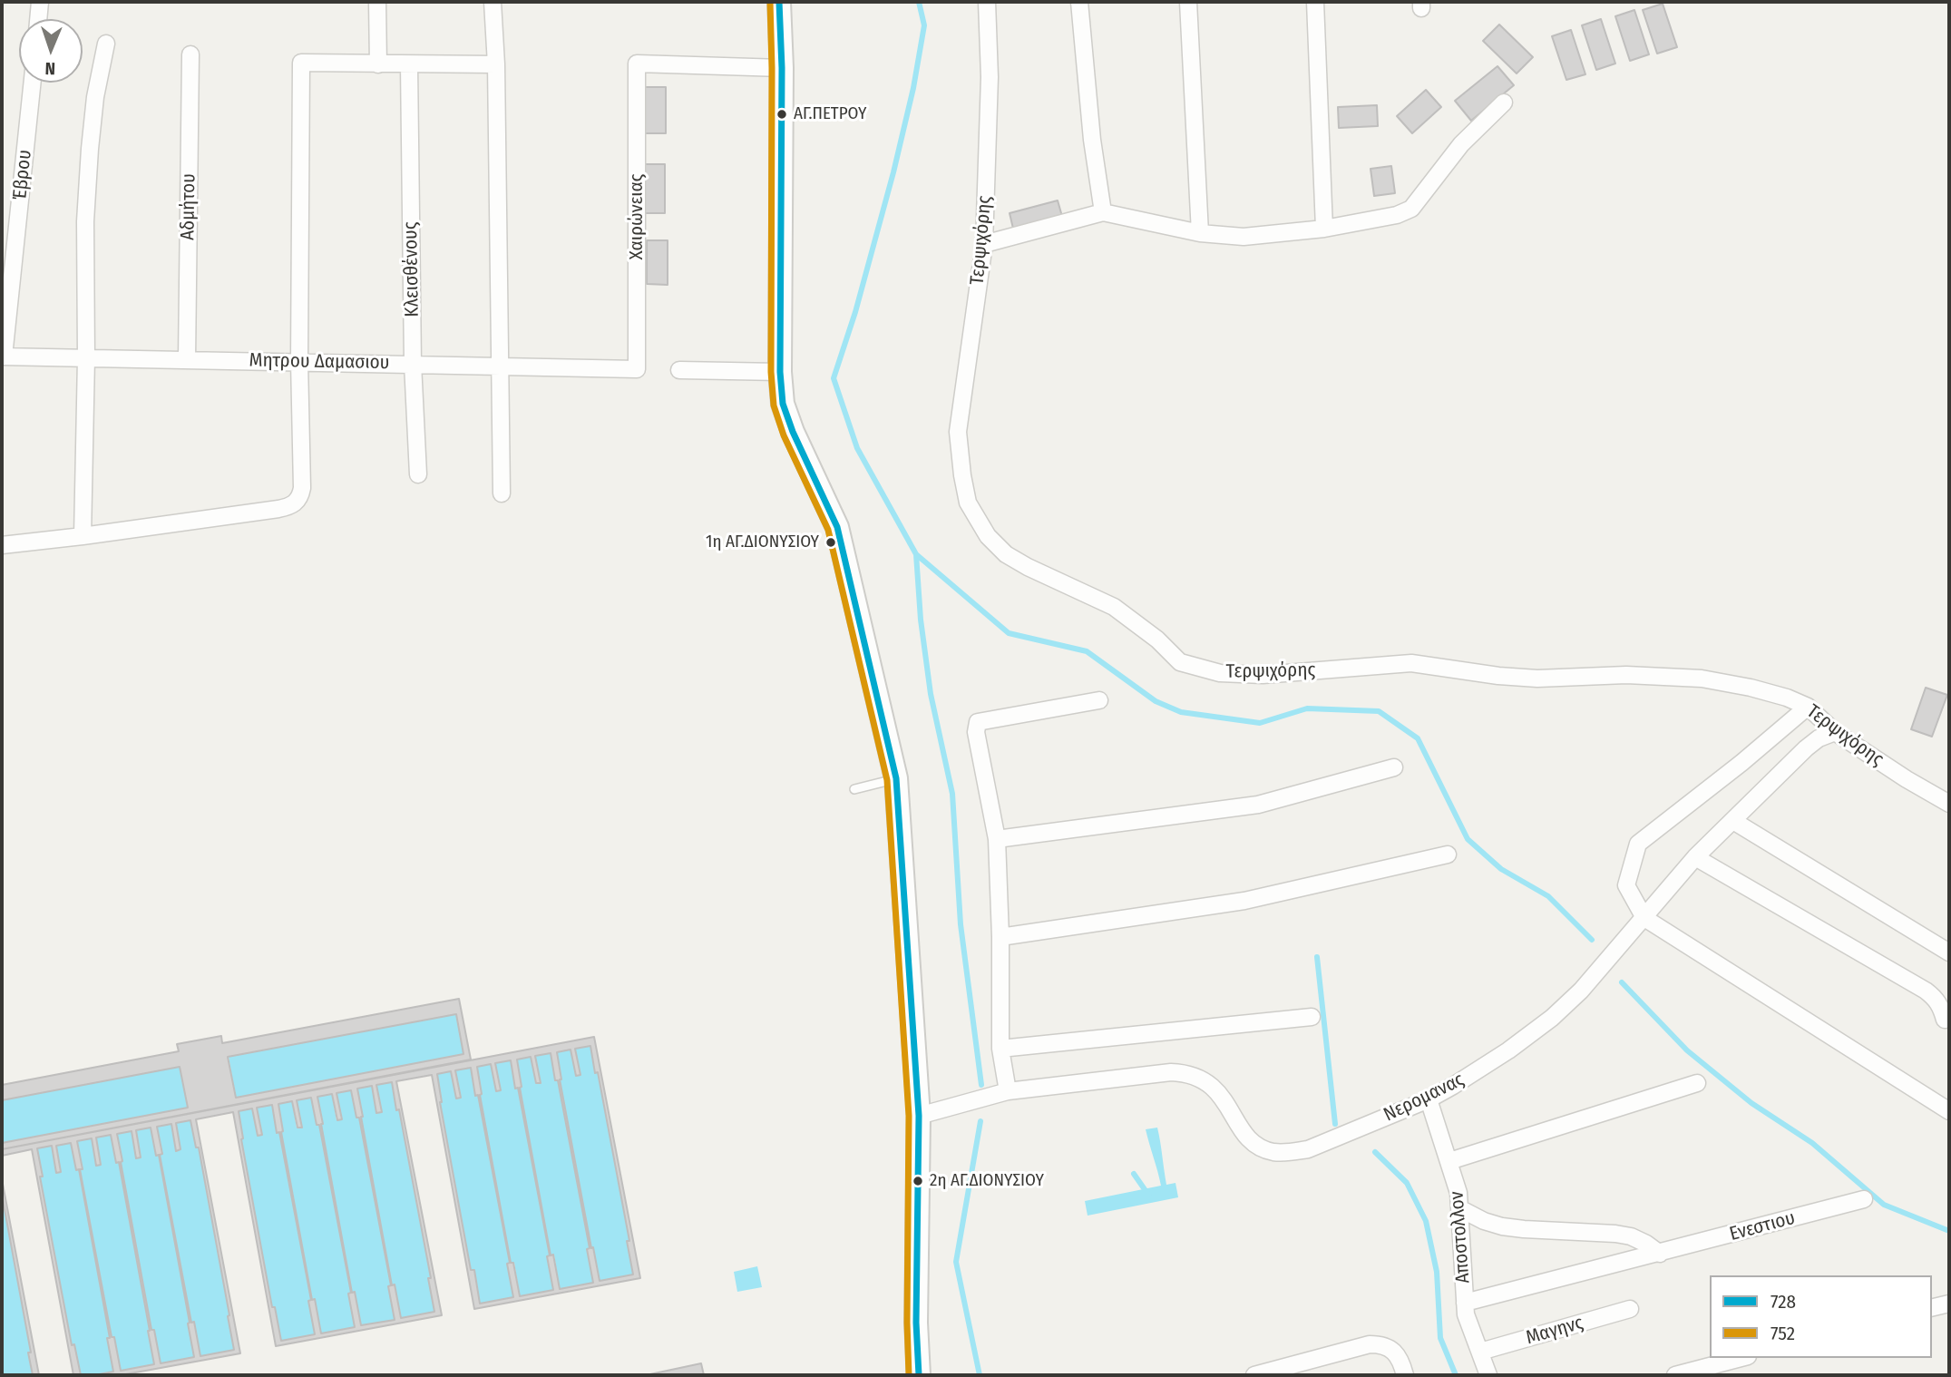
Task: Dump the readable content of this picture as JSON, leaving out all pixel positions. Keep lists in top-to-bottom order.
{
  "streets": {
    "street": [
      "Έβρου",
      "Αδμήτου",
      "Χαιρώνειας",
      "Τερψιχόρης",
      "Κλεισθένους",
      "Μητρου Δαμασιου",
      "Νερομανας",
      "Ενεστιου",
      "Αποστολλον",
      "Μαγηνς"
    ]
  },
  "crossings": [
    ["Έβρου", "Μητρου Δαμασιου"],
    ["Αδμήτου", "Μητρου Δαμασιου"],
    ["Χαιρώνειας", "Μητρου Δαμασιου"],
    ["Τερψιχόρης", "Νερομανας"],
    ["Κλεισθένους", "Μητρου Δαμασιου"],
    ["Νερομανας", "Αποστολλον"],
    ["Ενεστιου", "Αποστολλον"],
    ["Αποστολλον", "Μαγηνς"]
  ],
  "places": ["ΑΓ.ΠΕΤΡΟΥ", "1η ΑΓ.ΔΙΟΝΥΣΙΟΥ", "2η ΑΓ.ΔΙΟΝΥΣΙΟΥ"],
  "lines": ["transit line 728", "transit line 752"],
  "legend": ["728", "752"],
  "north": "bottom"
}
